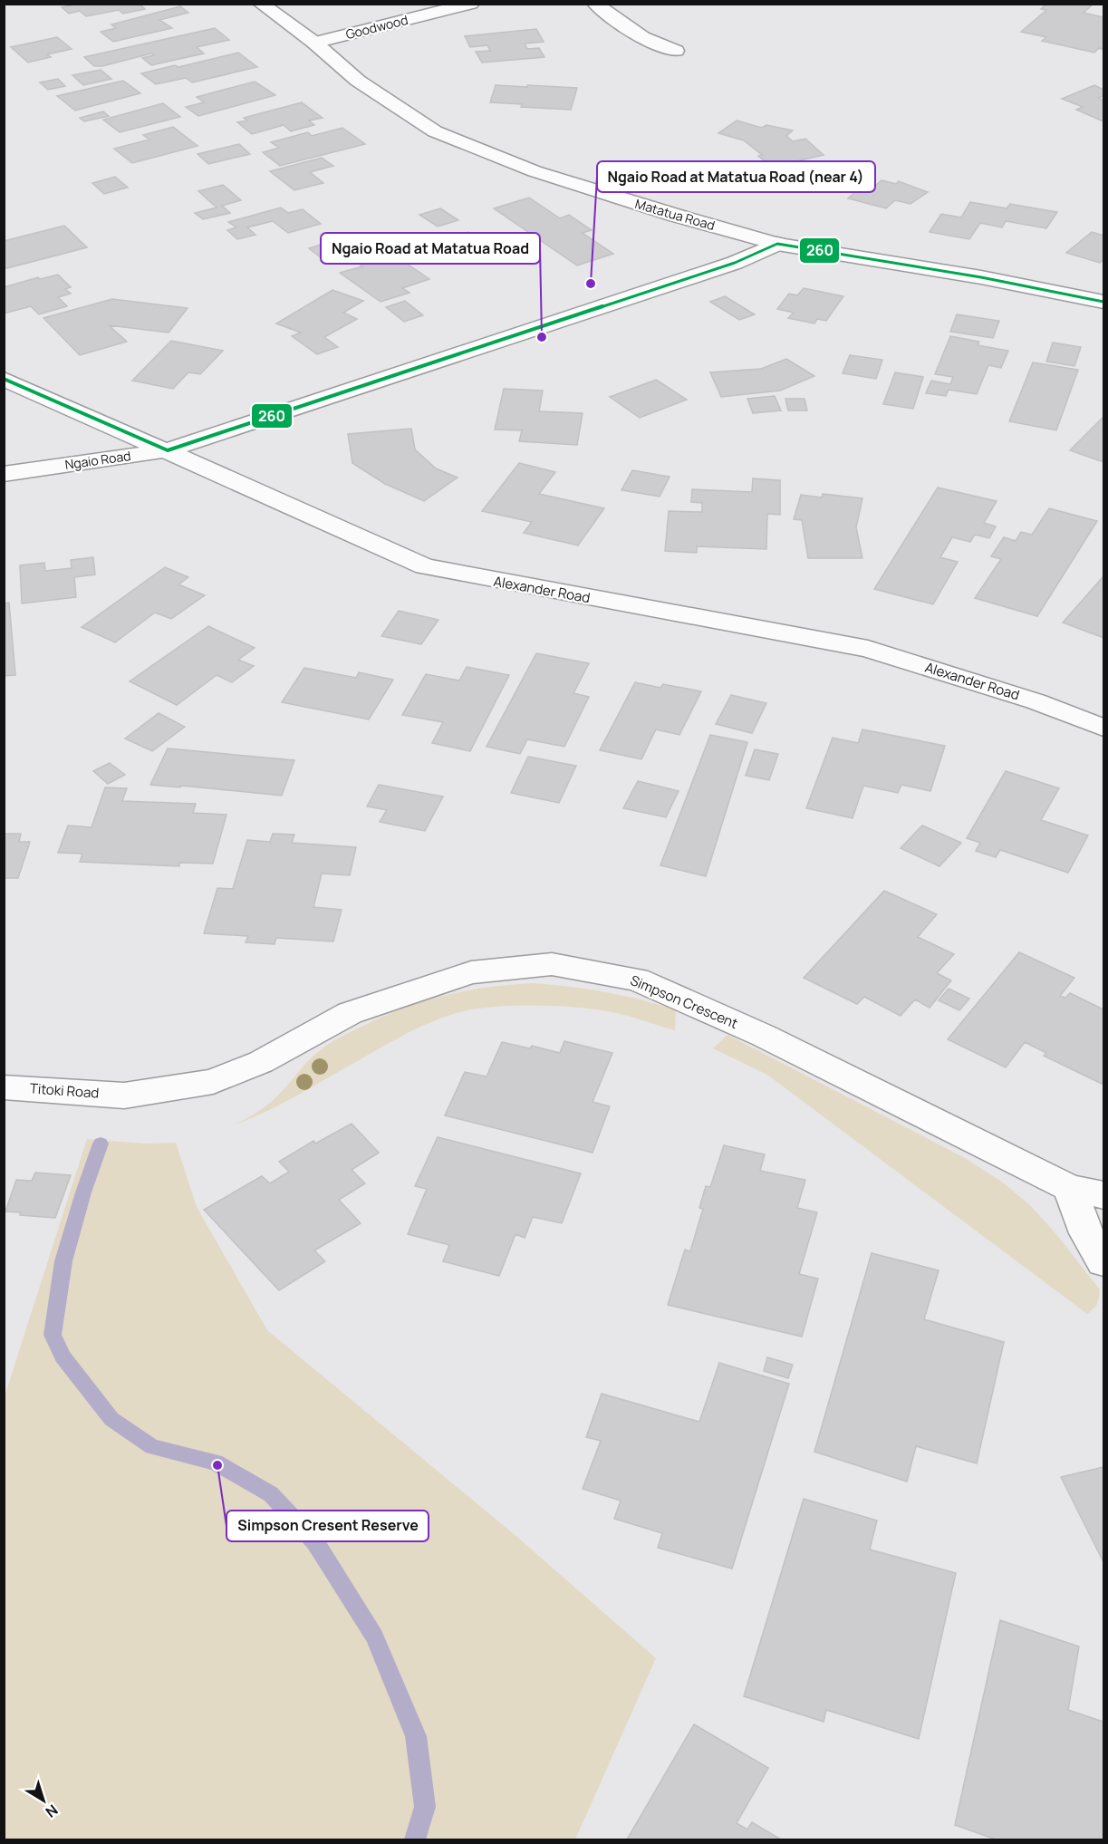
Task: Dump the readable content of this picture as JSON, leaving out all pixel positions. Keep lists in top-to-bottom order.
{
  "streets": {
    "street": [
      "Goodwood",
      "Matatua Road",
      "Ngaio Road",
      "Alexander Road",
      "Simpson Crescent",
      "Titoki Road"
    ]
  },
  "crossings": [
    ["Goodwood", "Matatua Road"],
    ["Matatua Road", "Ngaio Road"],
    ["Ngaio Road", "Alexander Road"],
    ["Simpson Crescent", "Titoki Road"]
  ],
  "places": ["Ngaio Road at Matatua Road (near 4)", "Ngaio Road at Matatua Road", "Simpson Cresent Reserve"],
  "lines": ["transit line 260"],
  "north": "bottom right"
}
